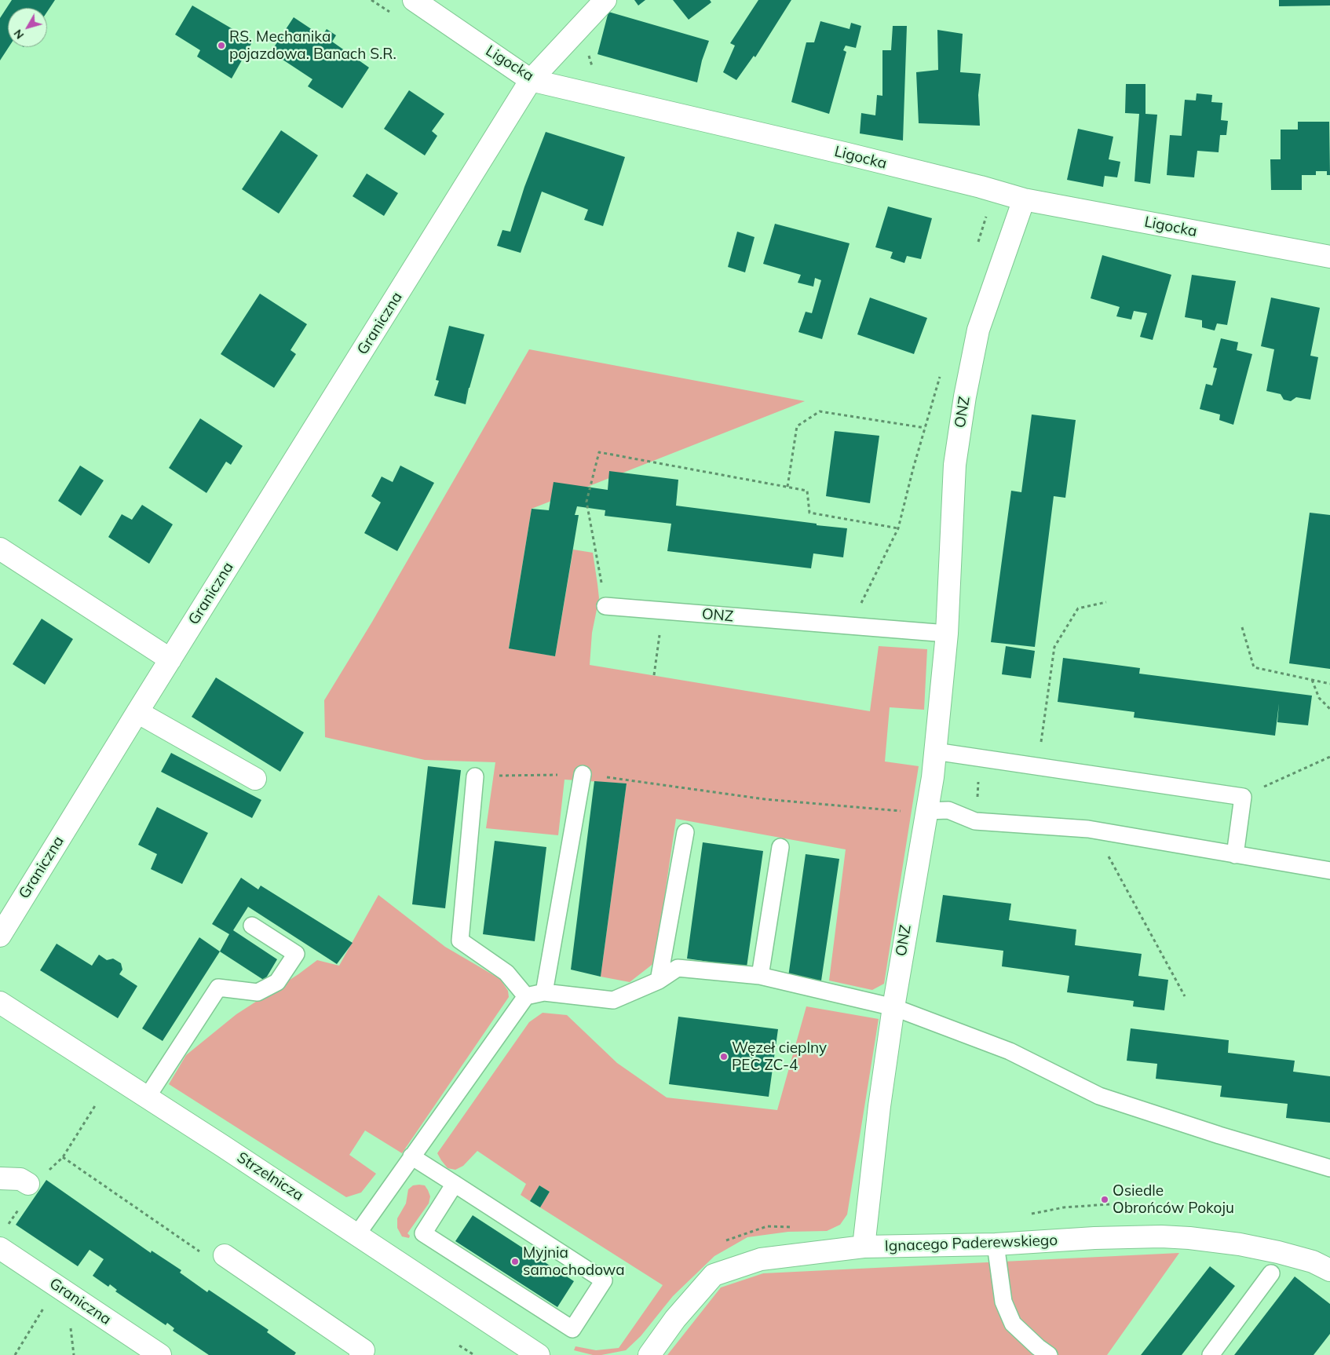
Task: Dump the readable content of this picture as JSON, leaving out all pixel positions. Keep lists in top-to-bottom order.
{
  "streets": {
    "street": [
      "Ligocka",
      "Graniczna",
      "ONZ",
      "Strzelnicza",
      "Ignacego Paderewskiego"
    ]
  },
  "crossings": [
    ["Ligocka", "Graniczna"],
    ["Ligocka", "ONZ"],
    ["ONZ", "Ignacego Paderewskiego"]
  ],
  "places": [
    "RS. Mechanika pojazdowa. Banach S.R.",
    "Węzeł cieplny PEC ZC-4",
    "Osiedle Obrońców Pokoju",
    "Myjnia samochodowa"
  ],
  "north": "bottom left"
}
